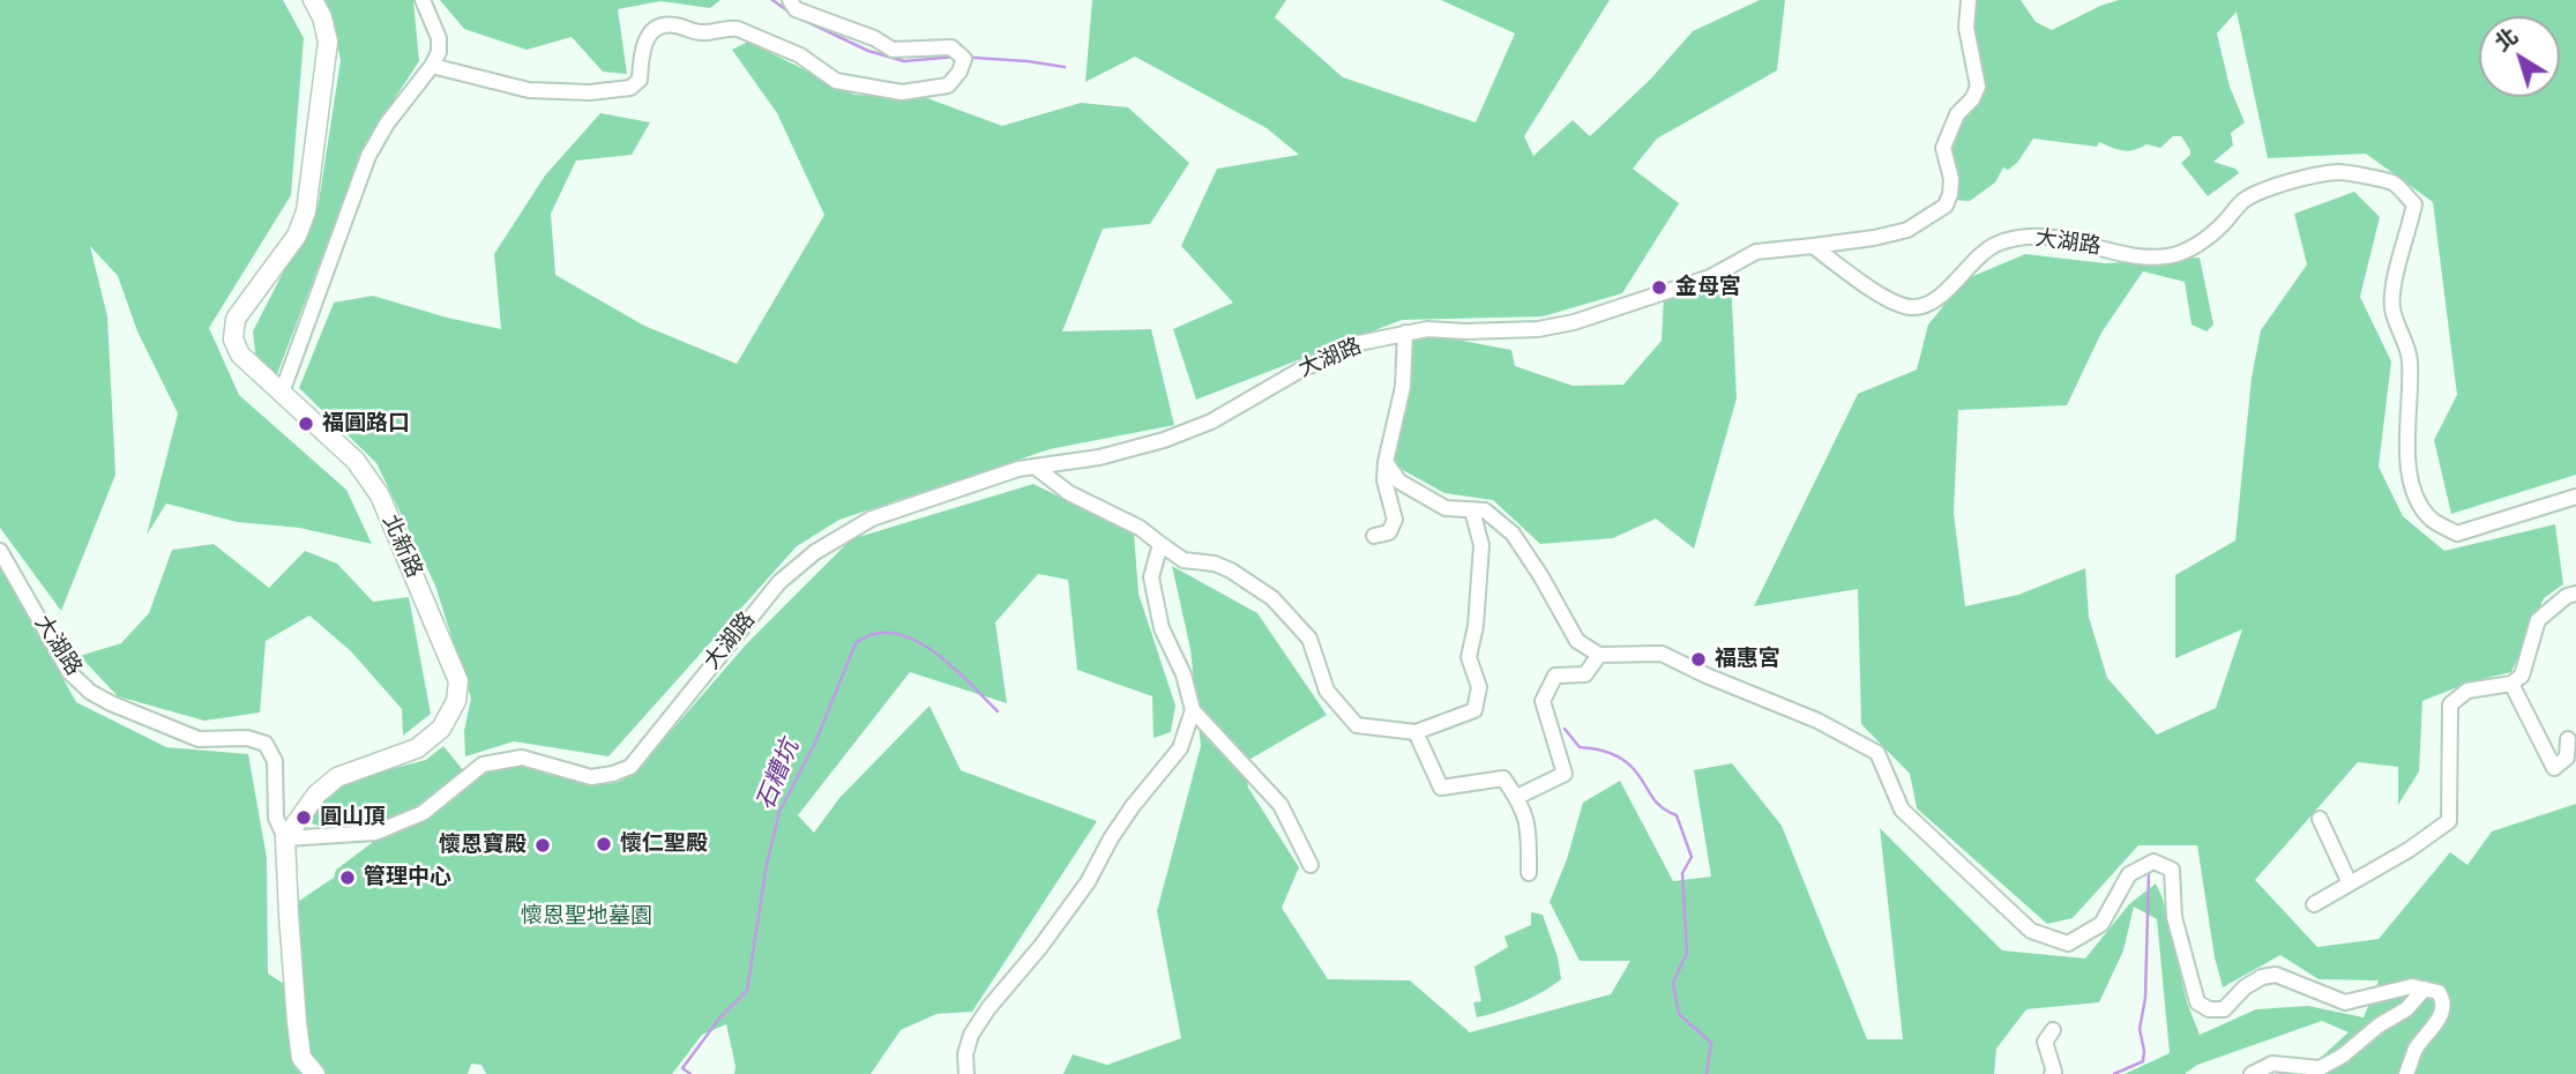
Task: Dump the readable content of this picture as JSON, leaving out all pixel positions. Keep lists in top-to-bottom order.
{
  "streets": {
    "main road": ["北新路"],
    "street": ["大湖路"]
  },
  "crossings": [
    ["大湖路", "北新路"]
  ],
  "water": ["石糟坑"],
  "parks": ["懷恩聖地墓園"],
  "places": [
    "金母宮",
    "福圓路口",
    "福惠宮",
    "圓山頂",
    "懷仁聖殿",
    "懷恩寶殿",
    "管理中心"
  ],
  "north": "top left"
}
